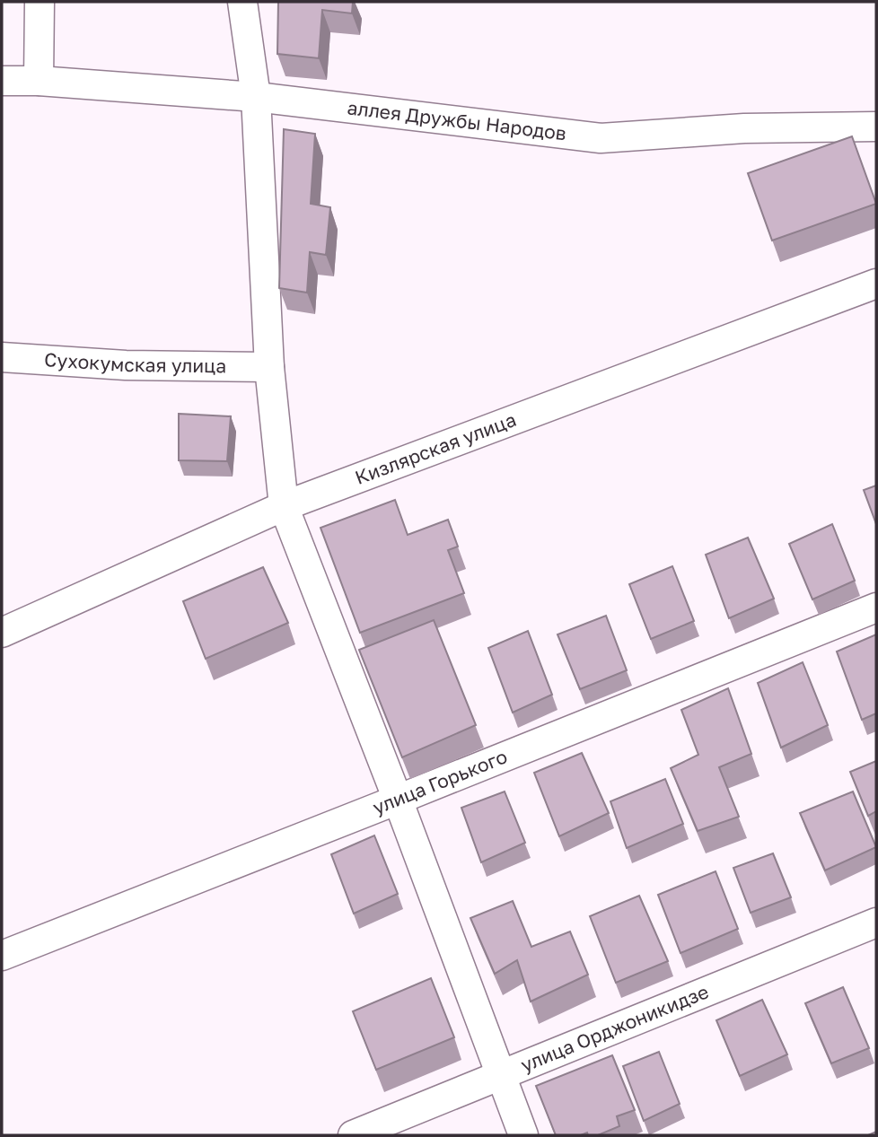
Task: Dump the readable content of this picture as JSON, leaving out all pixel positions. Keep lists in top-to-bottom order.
{
  "streets": {
    "street": [
      "аллея Дружбы Народов",
      "Сухокумская улица",
      "Кизлярская улица",
      "улица Горького",
      "улица Орджоникидзе"
    ]
  }
}
